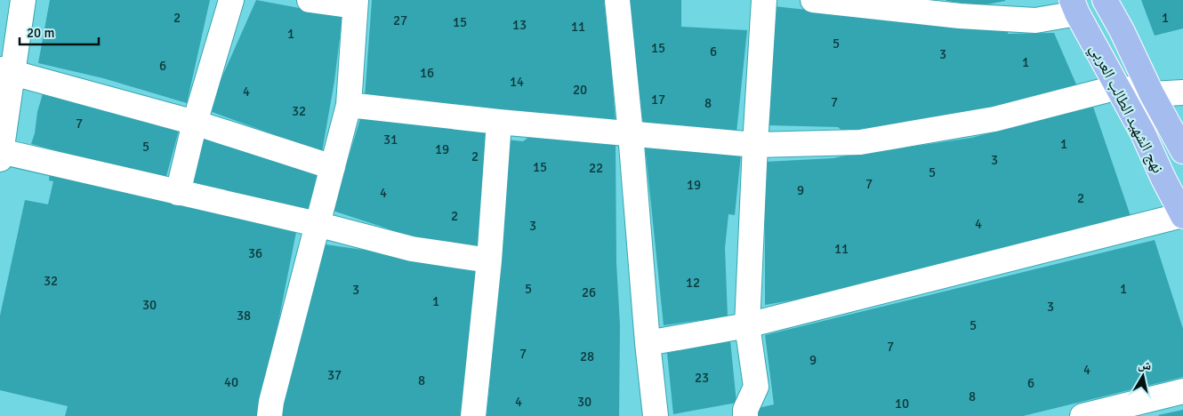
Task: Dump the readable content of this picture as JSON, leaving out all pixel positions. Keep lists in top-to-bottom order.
{
  "streets": {
    "main road": ["نهج الشهيد الطالب العربي"]
  },
  "house_numbers": [
    "2",
    "1",
    "27",
    "15",
    "13",
    "11",
    "1",
    "5",
    "15",
    "6",
    "3",
    "1",
    "6",
    "16",
    "14",
    "20",
    "4",
    "17",
    "7",
    "8",
    "32",
    "7",
    "31",
    "1",
    "5",
    "19",
    "2",
    "3",
    "15",
    "22",
    "5",
    "7",
    "19",
    "9",
    "4",
    "2",
    "2",
    "4",
    "3",
    "11",
    "36",
    "32",
    "12",
    "5",
    "1",
    "3",
    "26",
    "1",
    "30",
    "3",
    "38",
    "5",
    "7",
    "7",
    "28",
    "9",
    "4",
    "37",
    "23",
    "8",
    "40",
    "6",
    "8",
    "4",
    "30",
    "10"
  ],
  "scale_bar": "20 m",
  "north": "top"
}
